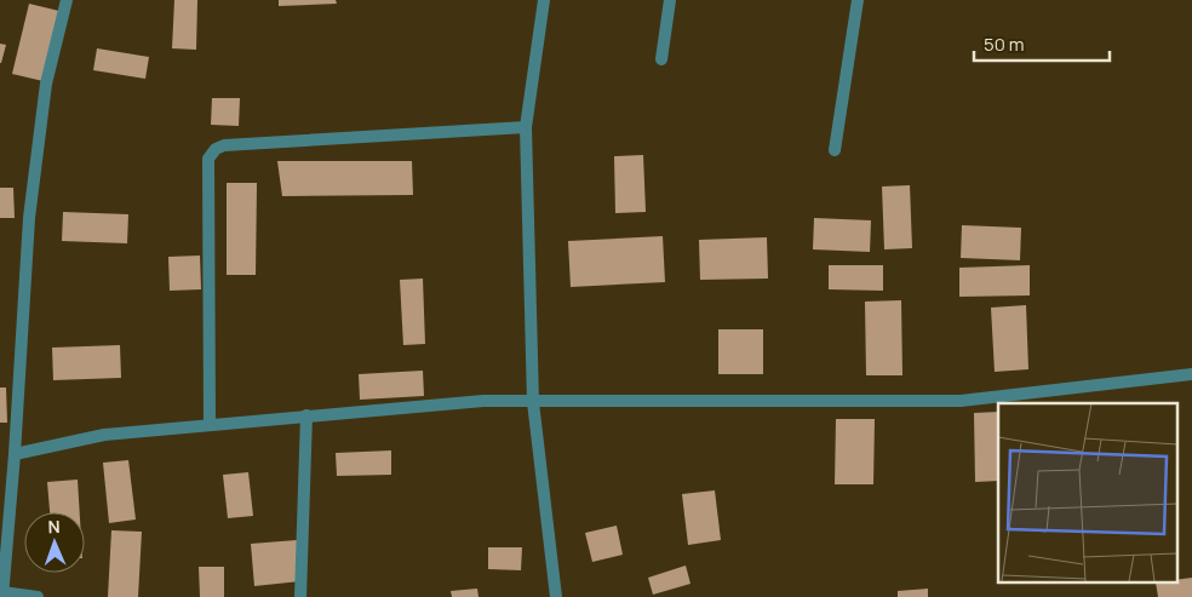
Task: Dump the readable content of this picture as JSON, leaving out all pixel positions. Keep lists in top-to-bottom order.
{
  "scale_bar": "50 m",
  "north": "top"
}
